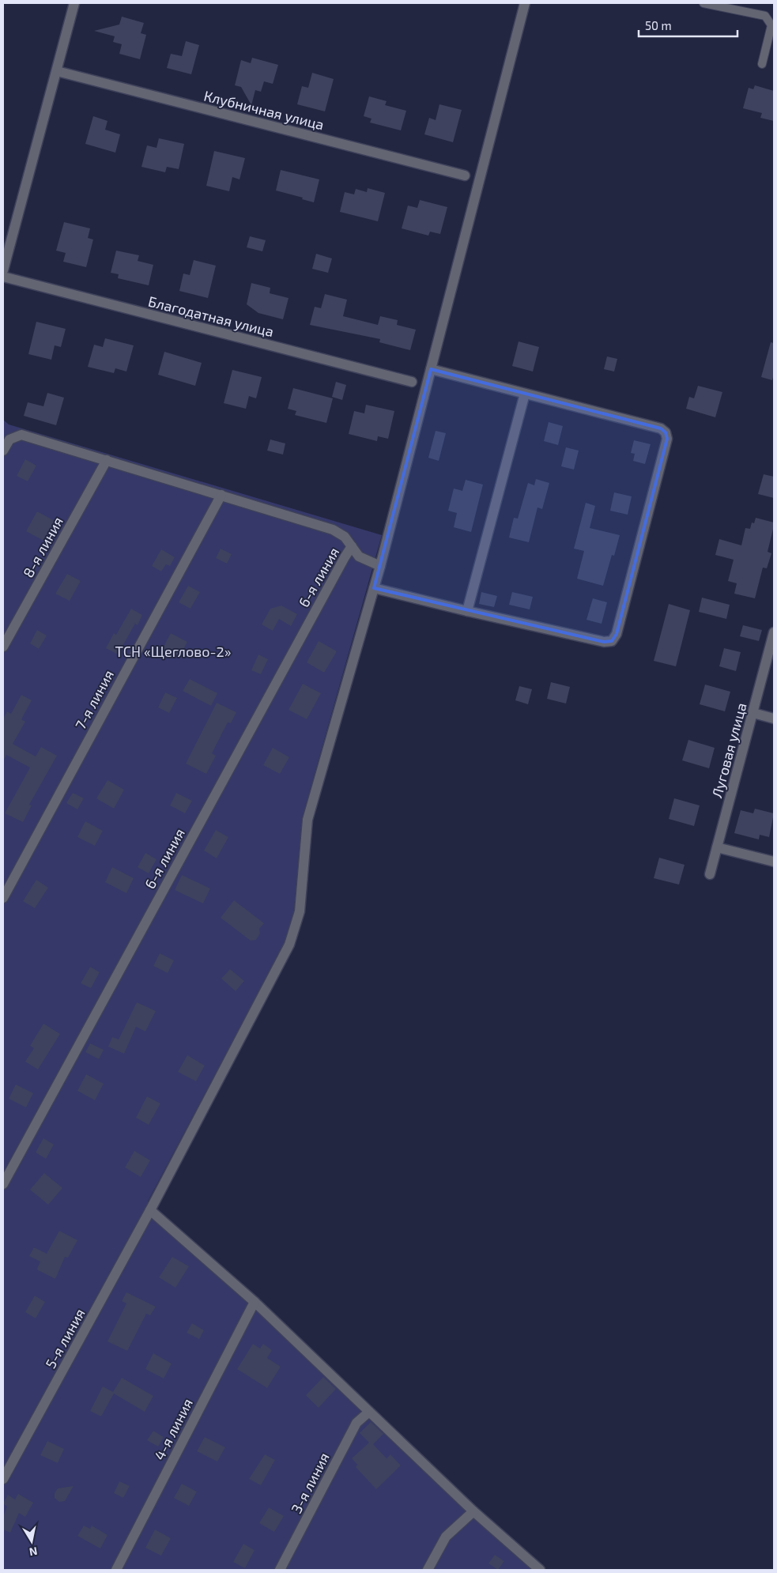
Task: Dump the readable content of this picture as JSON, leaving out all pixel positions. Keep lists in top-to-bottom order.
{
  "streets": {
    "street": [
      "Клубничная улица",
      "Благодатная улица",
      "8-я линия",
      "6-я линия",
      "7-я линия",
      "Луговая улица",
      "5-я линия",
      "4-я линия",
      "3-я линия"
    ]
  },
  "parks": ["ТСН «Щеглово-2»"],
  "scale_bar": "50 m",
  "north": "bottom"
}
